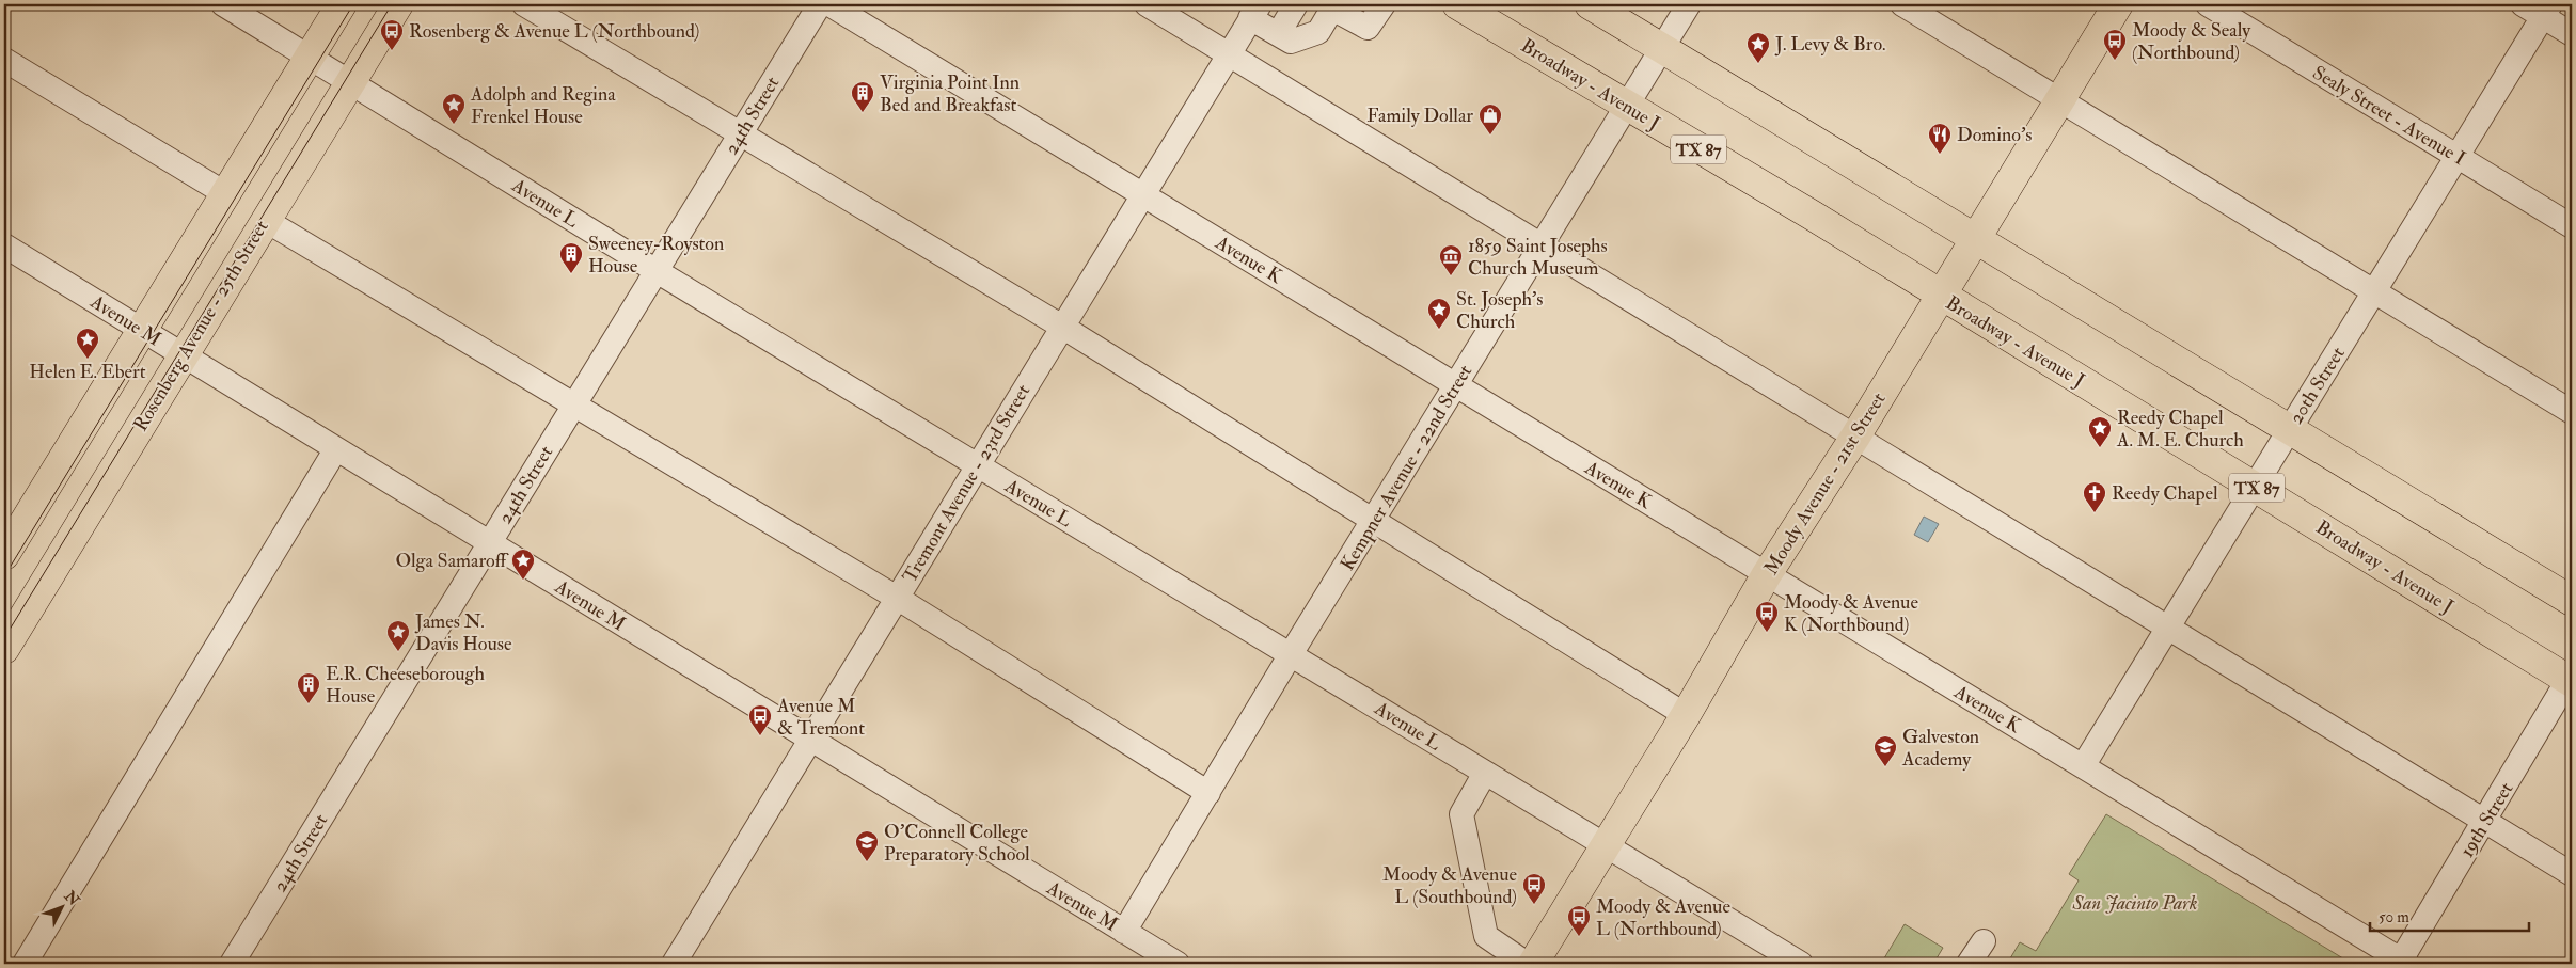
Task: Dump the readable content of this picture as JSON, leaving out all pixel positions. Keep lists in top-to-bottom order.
{
  "streets": {
    "main road": [
      "Broadway - Avenue J",
      "TX 87",
      "Rosenberg Avenue - 25th Street",
      "Moody Avenue - 21st Street"
    ],
    "street": [
      "24th Street",
      "Sealy Street - Avenue I",
      "Avenue L",
      "Avenue K",
      "Avenue M",
      "20th Street",
      "Kempner Avenue - 22nd Street",
      "Tremont Avenue - 23rd Street",
      "19th Street"
    ]
  },
  "crossings": [
    ["Broadway - Avenue J", "20th Street"],
    ["Broadway - Avenue J", "Kempner Avenue - 22nd Street"],
    ["Broadway - Avenue J", "Moody Avenue - 21st Street"],
    ["Broadway - Avenue J", "19th Street"],
    ["24th Street", "Avenue L"],
    ["24th Street", "Avenue M"],
    ["Sealy Street - Avenue I", "20th Street"],
    ["Avenue L", "Rosenberg Avenue - 25th Street"],
    ["Avenue L", "Kempner Avenue - 22nd Street"],
    ["Avenue L", "Tremont Avenue - 23rd Street"],
    ["Avenue L", "Moody Avenue - 21st Street"],
    ["Avenue K", "20th Street"],
    ["Avenue K", "Kempner Avenue - 22nd Street"],
    ["Avenue K", "Tremont Avenue - 23rd Street"],
    ["Avenue K", "Moody Avenue - 21st Street"],
    ["Avenue K", "19th Street"],
    ["Avenue M", "Rosenberg Avenue - 25th Street"],
    ["Avenue M", "Kempner Avenue - 22nd Street"],
    ["Avenue M", "Tremont Avenue - 23rd Street"]
  ],
  "parks": ["San Jacinto Park"],
  "places": {
    "bus stop": [
      "Rosenberg & Avenue L (Northbound)",
      "Moody & Sealy (Northbound)",
      "Moody & Avenue K (Northbound)",
      "Avenue M & Tremont",
      "Moody & Avenue L (Southbound)",
      "Moody & Avenue L (Northbound)"
    ],
    "place": [
      "J. Levy & Bro.",
      "Adolph and Regina Frenkel House",
      "St. Joseph's Church",
      "Helen E. Ebert",
      "Reedy Chapel A. M. E. Church",
      "Olga Samaroff",
      "James N. Davis House"
    ],
    "building": ["Virginia Point Inn Bed and Breakfast", "Sweeney-Royston House", "E.R. Cheeseborough House"],
    "shop": ["Family Dollar"],
    "restaurant": ["Domino's"],
    "museum": ["1859 Saint Josephs Church Museum"],
    "church": ["Reedy Chapel"],
    "school or university": ["Galveston Academy", "O'Connell College Preparatory School"]
  },
  "scale_bar": "50 m",
  "north": "top right"
}
